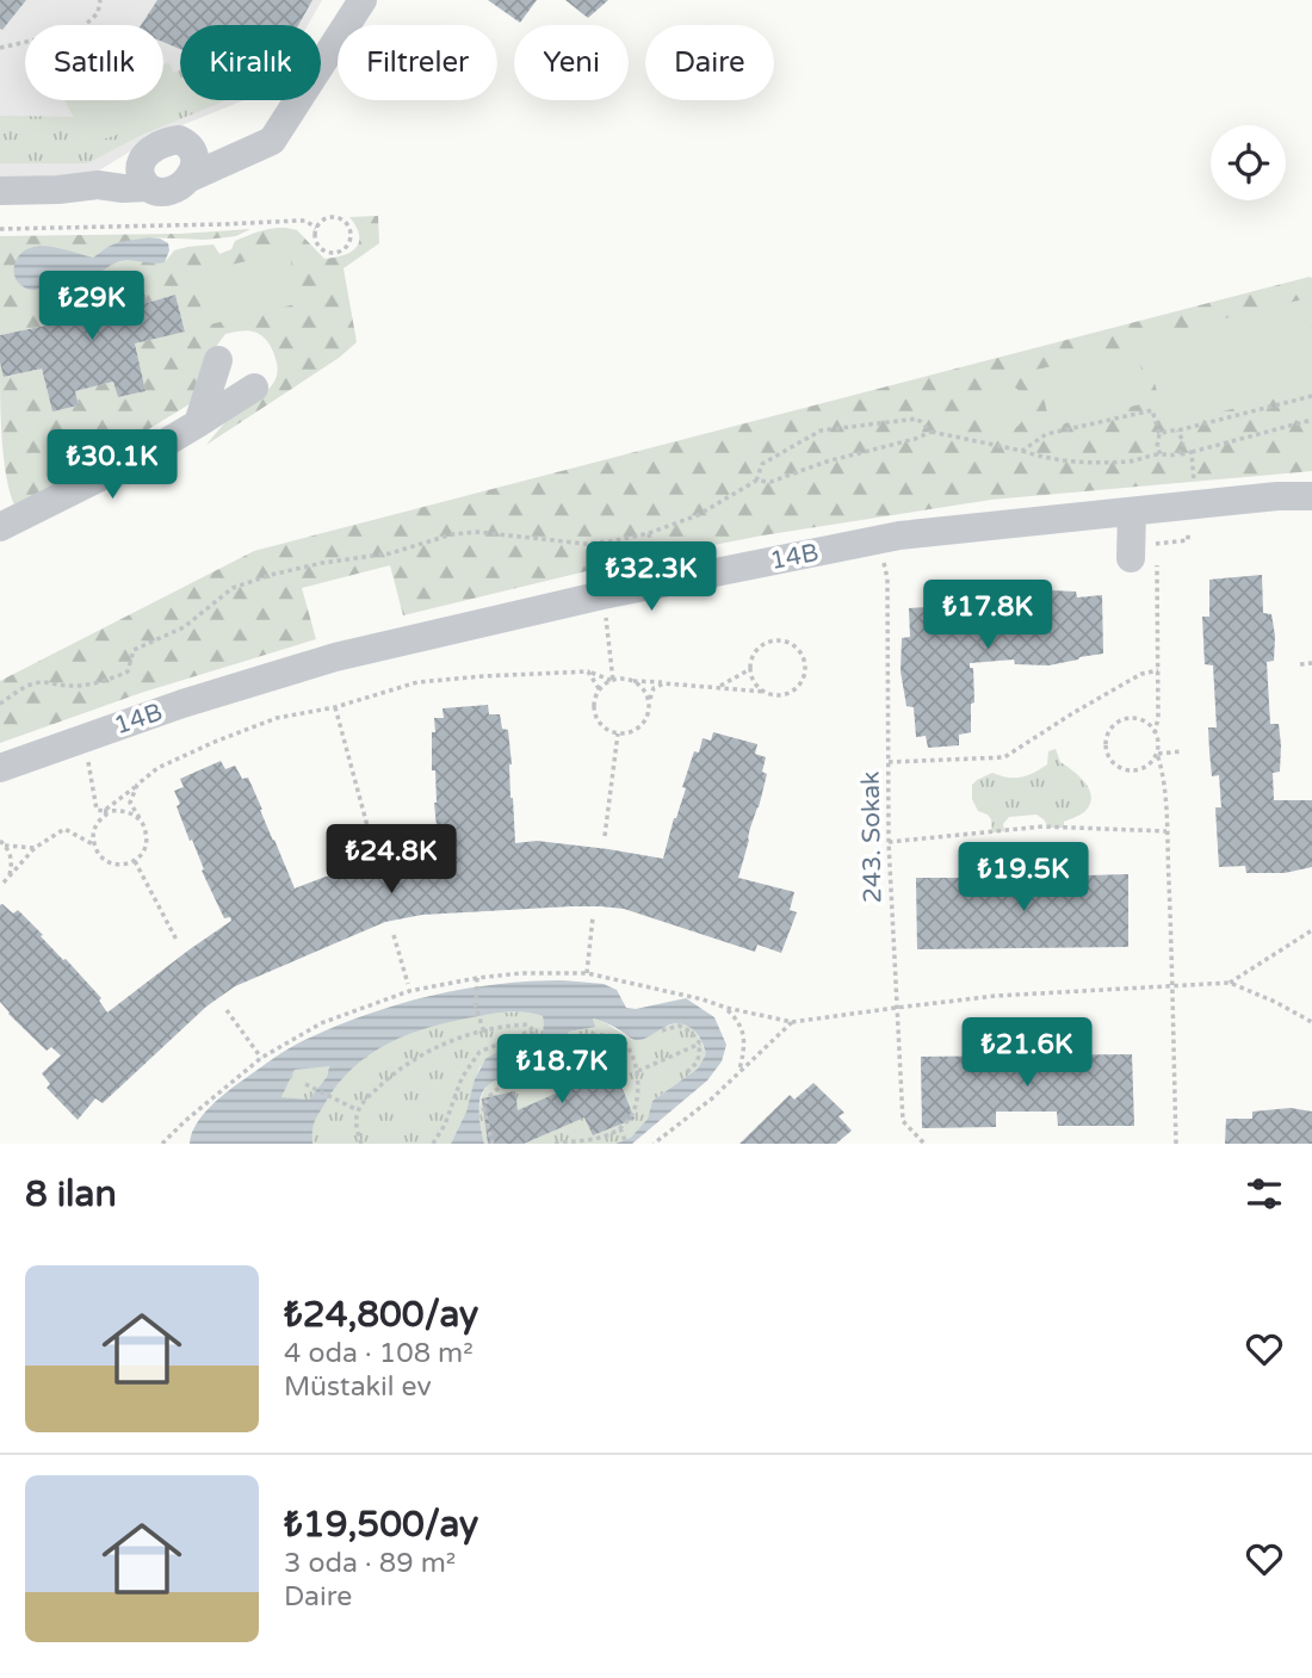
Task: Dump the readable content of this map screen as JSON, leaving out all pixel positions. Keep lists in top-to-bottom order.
{
  "streets": {
    "street": ["14B"],
    "path": ["243. Sokak"]
  },
  "crossings": [
    ["14B", "243. Sokak"]
  ],
  "page": {
    "chip": [
      "Satılık",
      "Kiralık",
      "Filtreler",
      "Yeni",
      "Daire"
    ],
    "price": [
      "₺29K",
      "₺30.1K",
      "₺32.3K",
      "₺17.8K",
      "₺24.8K",
      "₺19.5K",
      "₺21.6K",
      "₺18.7K"
    ],
    "heading": "8 ilan",
    "list": [
      {
        "name": "₺24,800/ay",
        "note": "4 oda · 108 m² · Müstakil ev"
      },
      {
        "name": "₺19,500/ay",
        "note": "3 oda · 89 m² · Daire"
      }
    ]
  }
}
